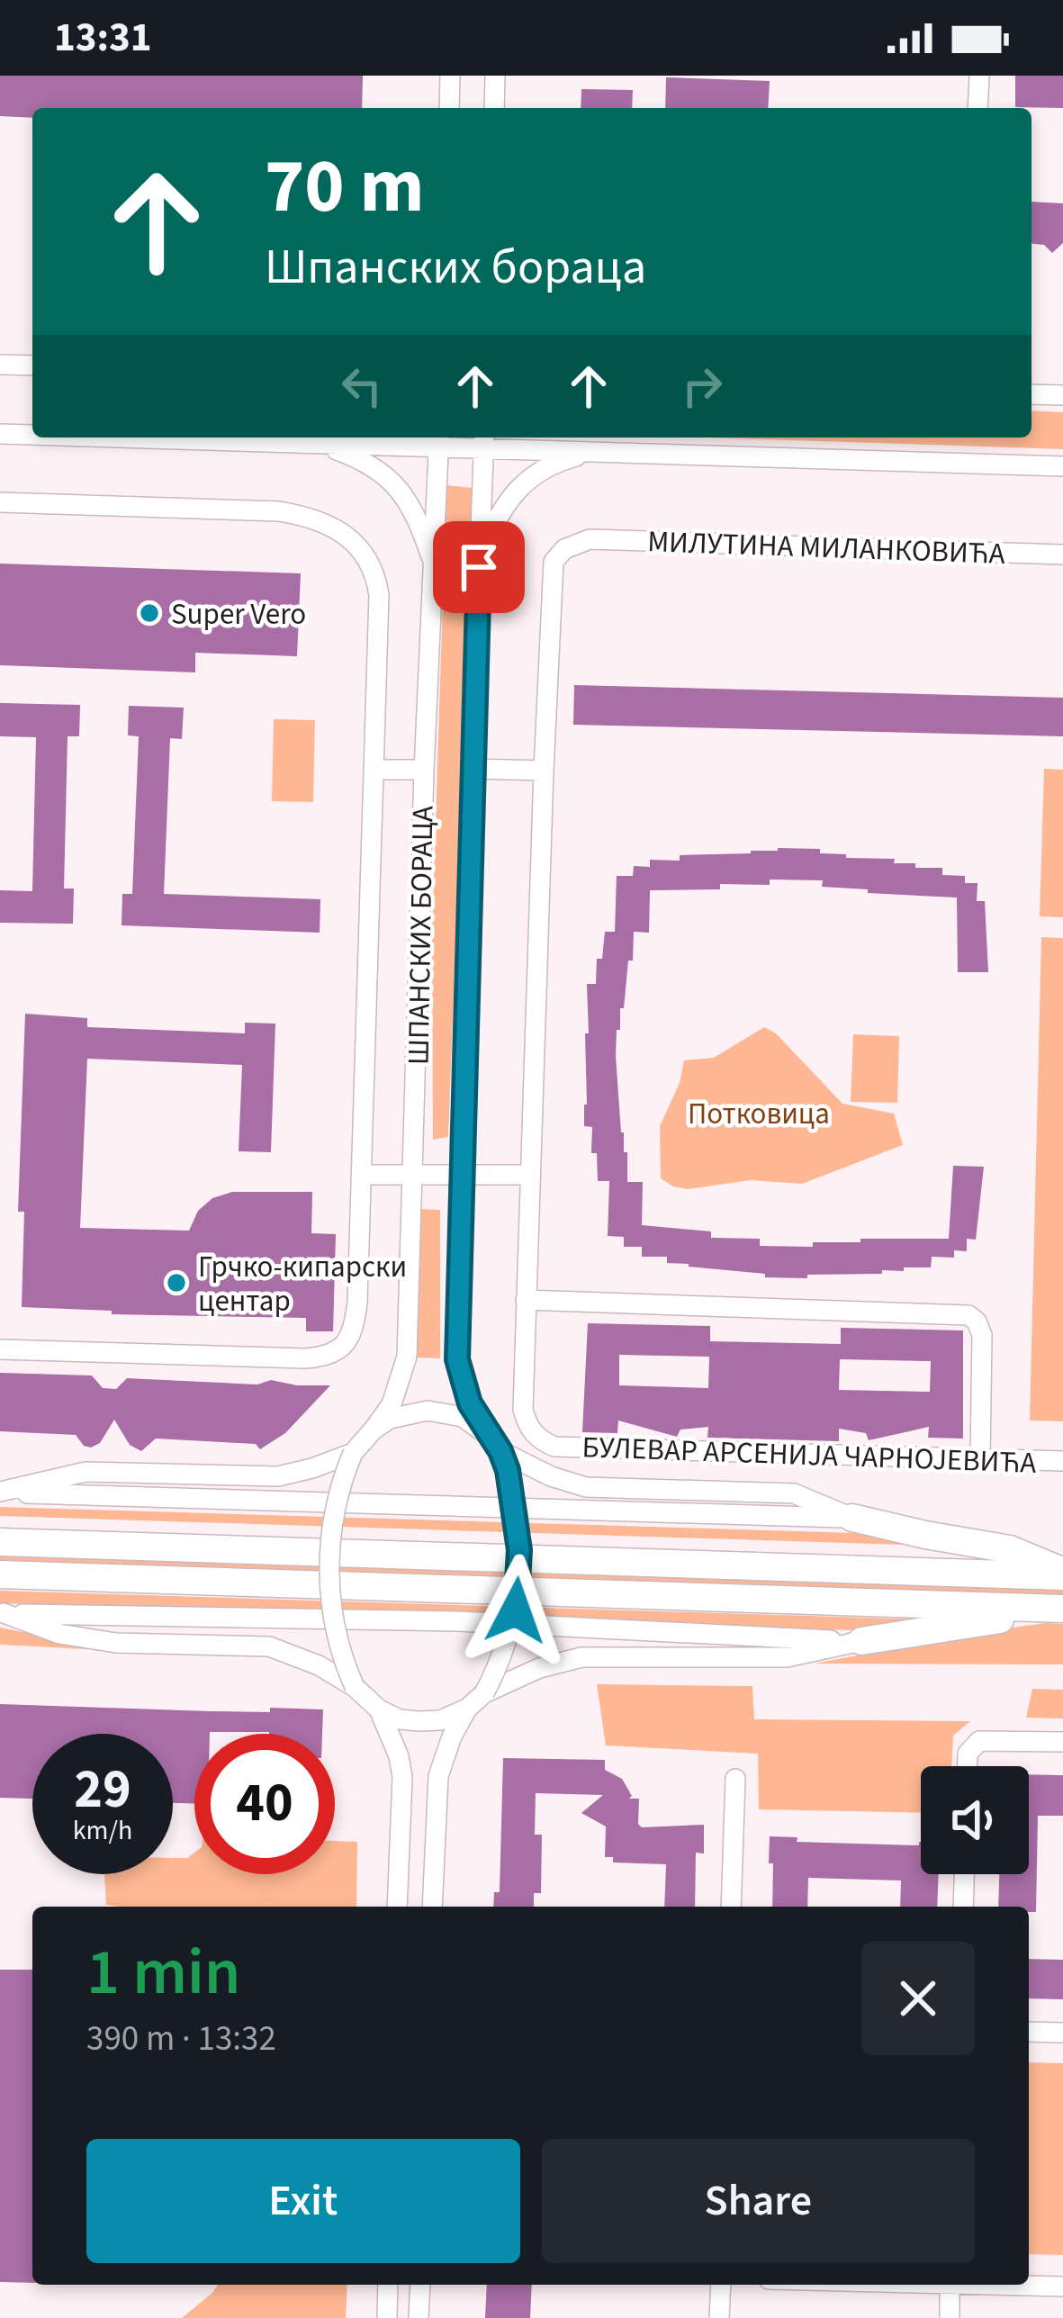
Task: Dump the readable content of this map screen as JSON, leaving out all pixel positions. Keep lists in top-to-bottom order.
{
  "streets": {
    "street": ["МИЛУТИНА МИЛАНКОВИЋА", "ШПАНСКИХ БОРАЦА", "БУЛЕВАР АРСЕНИЈА ЧАРНОЈЕВИЋА"]
  },
  "parks": ["Потковица"],
  "places": ["Super Vero", "Грчко-кипарски центар"],
  "page": {
    "status": "13:31",
    "turn": ["70 m", "Шпанских бораца"],
    "speed": "29 km/h",
    "limit": "40",
    "heading": ["1 min", "390 m · 13:32"],
    "buttons": ["Exit", "Share"]
  }
}
